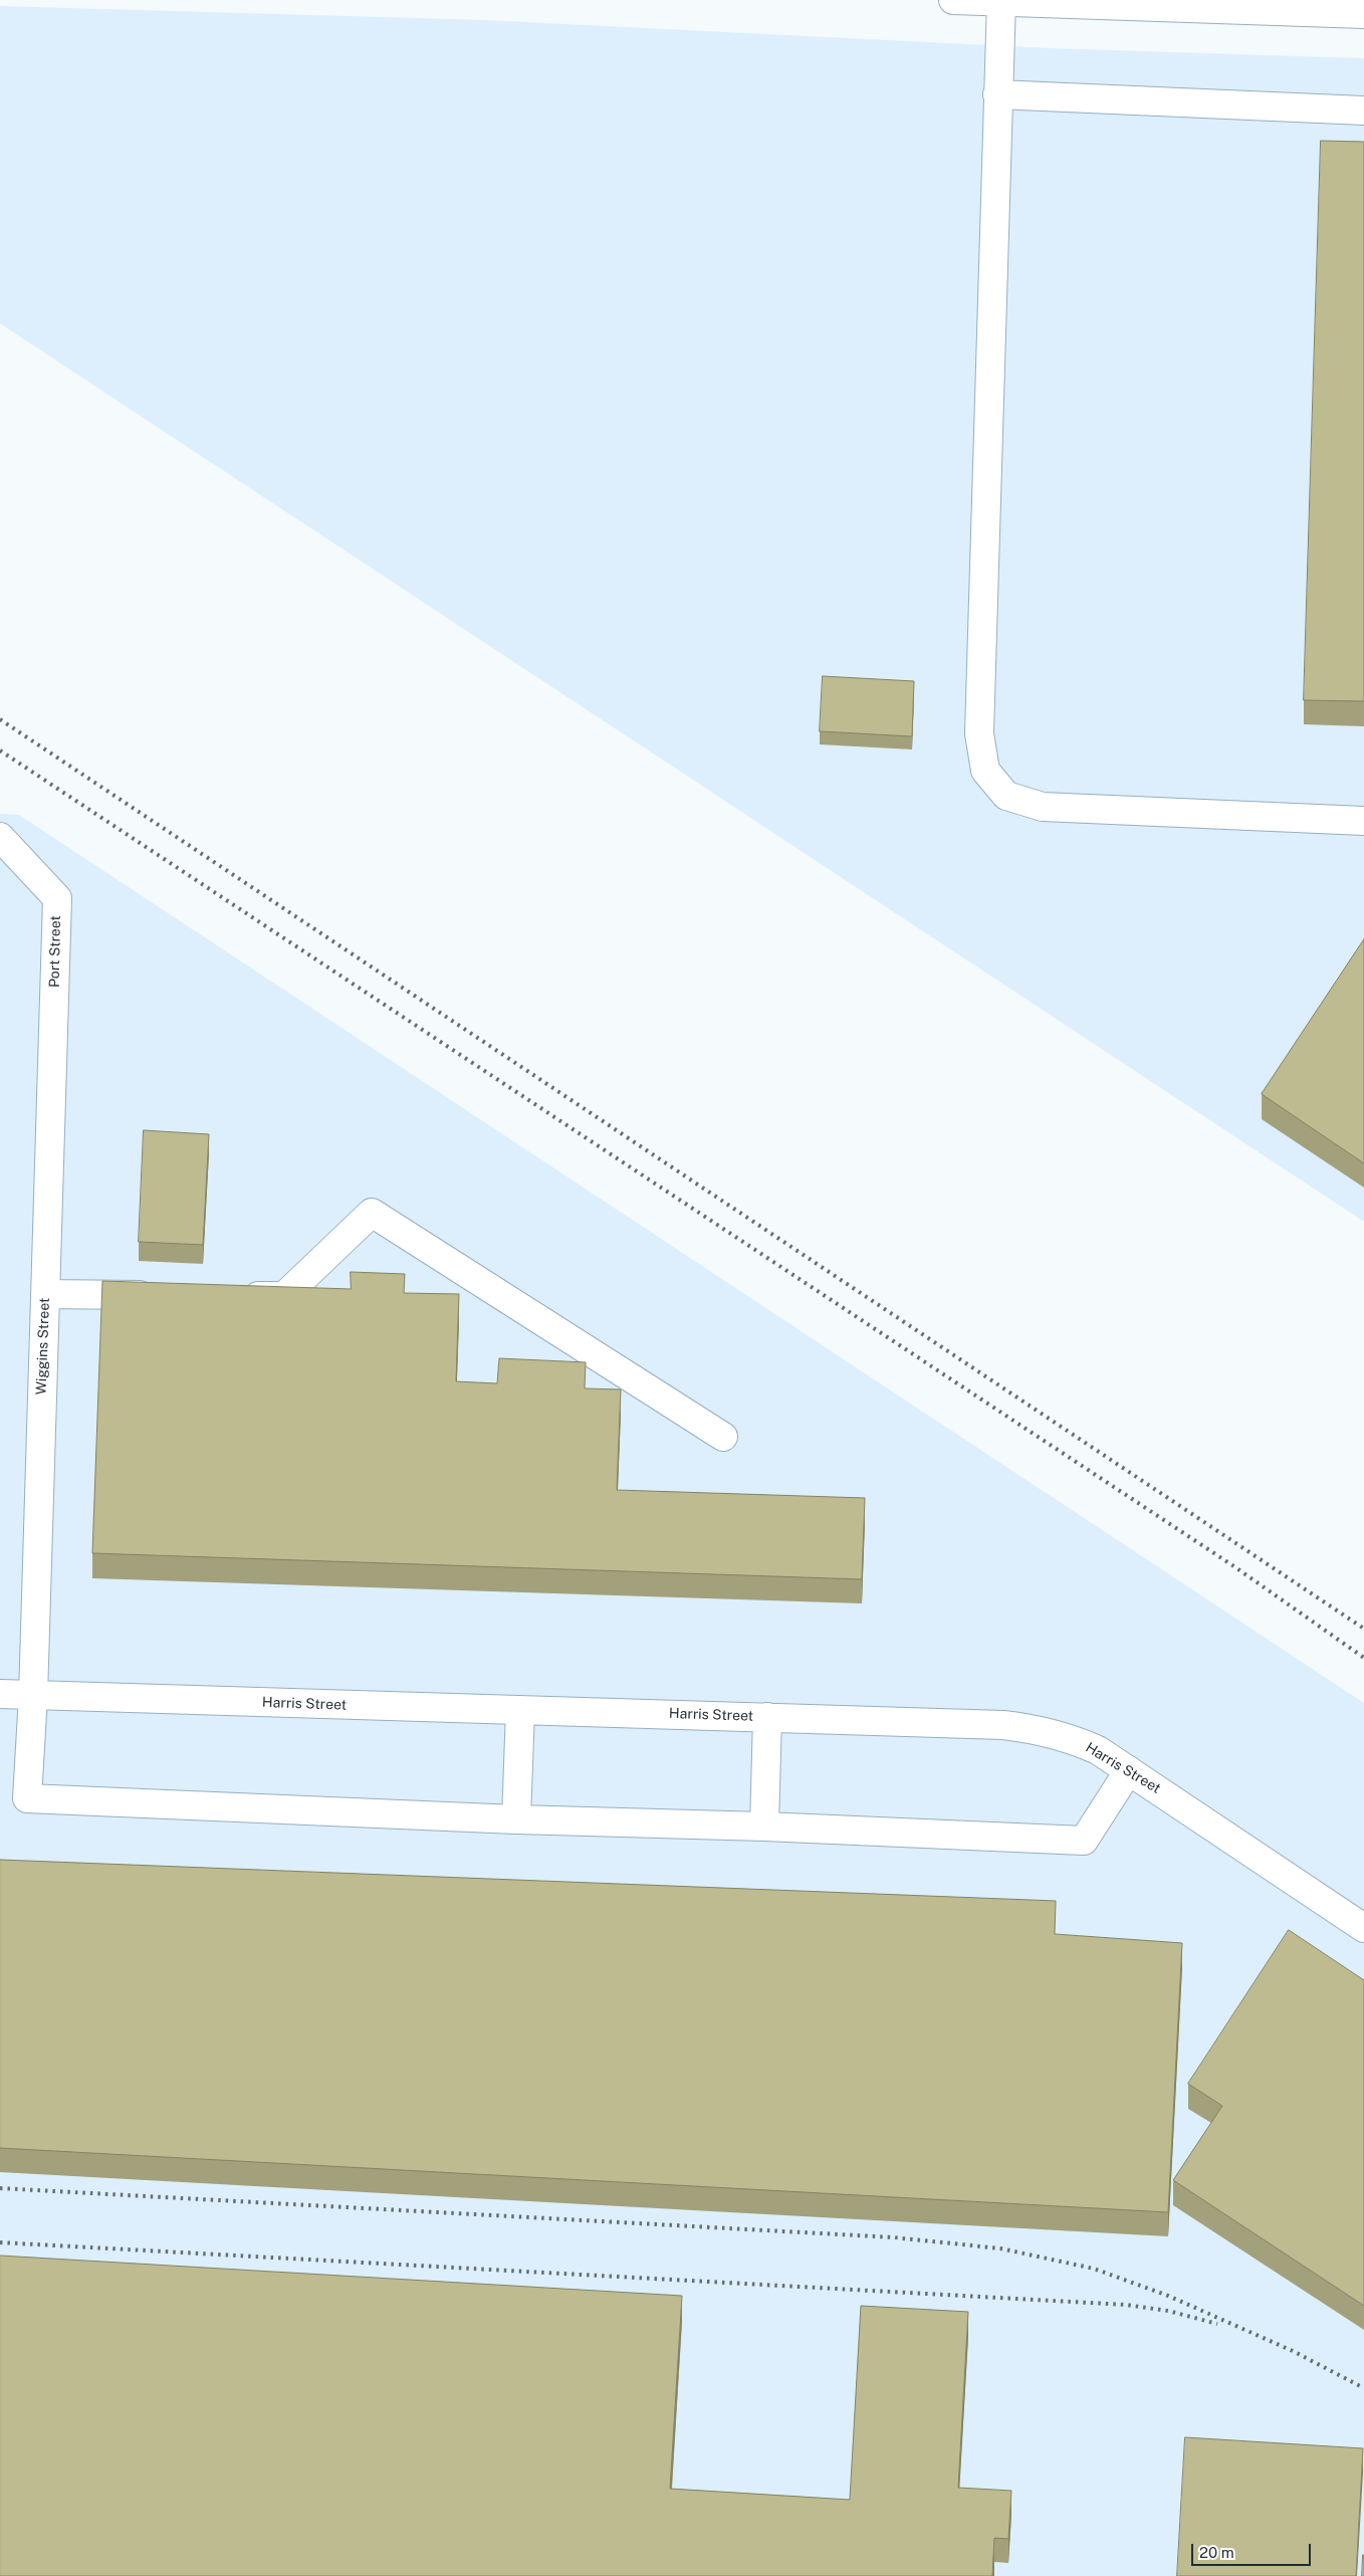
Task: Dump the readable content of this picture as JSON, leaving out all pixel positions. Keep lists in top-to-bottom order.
{
  "streets": {
    "street": ["Port Street", "Wiggins Street", "Harris Street"]
  },
  "crossings": [
    ["Port Street", "Wiggins Street"],
    ["Wiggins Street", "Harris Street"]
  ],
  "scale_bar": "20 m"
}
